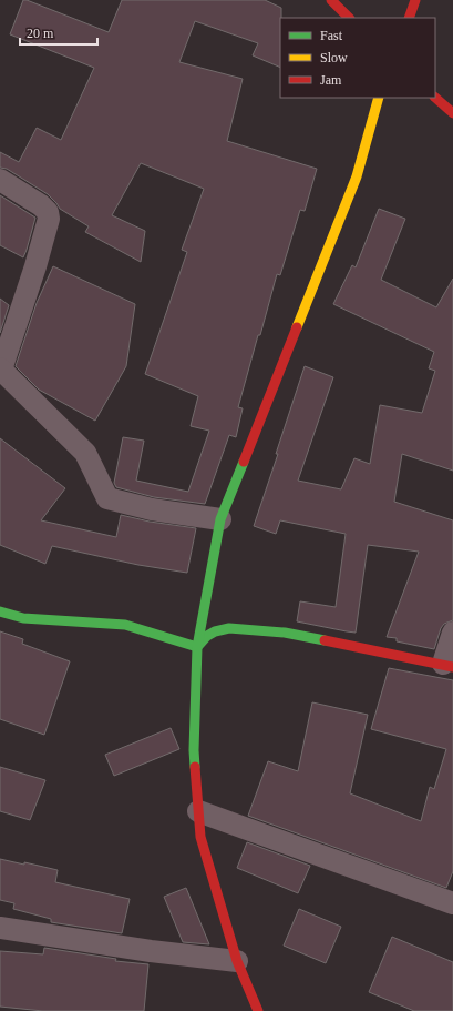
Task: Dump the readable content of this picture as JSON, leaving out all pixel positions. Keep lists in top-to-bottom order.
{
  "legend": ["Fast", "Slow", "Jam"],
  "scale_bar": "20 m"
}
